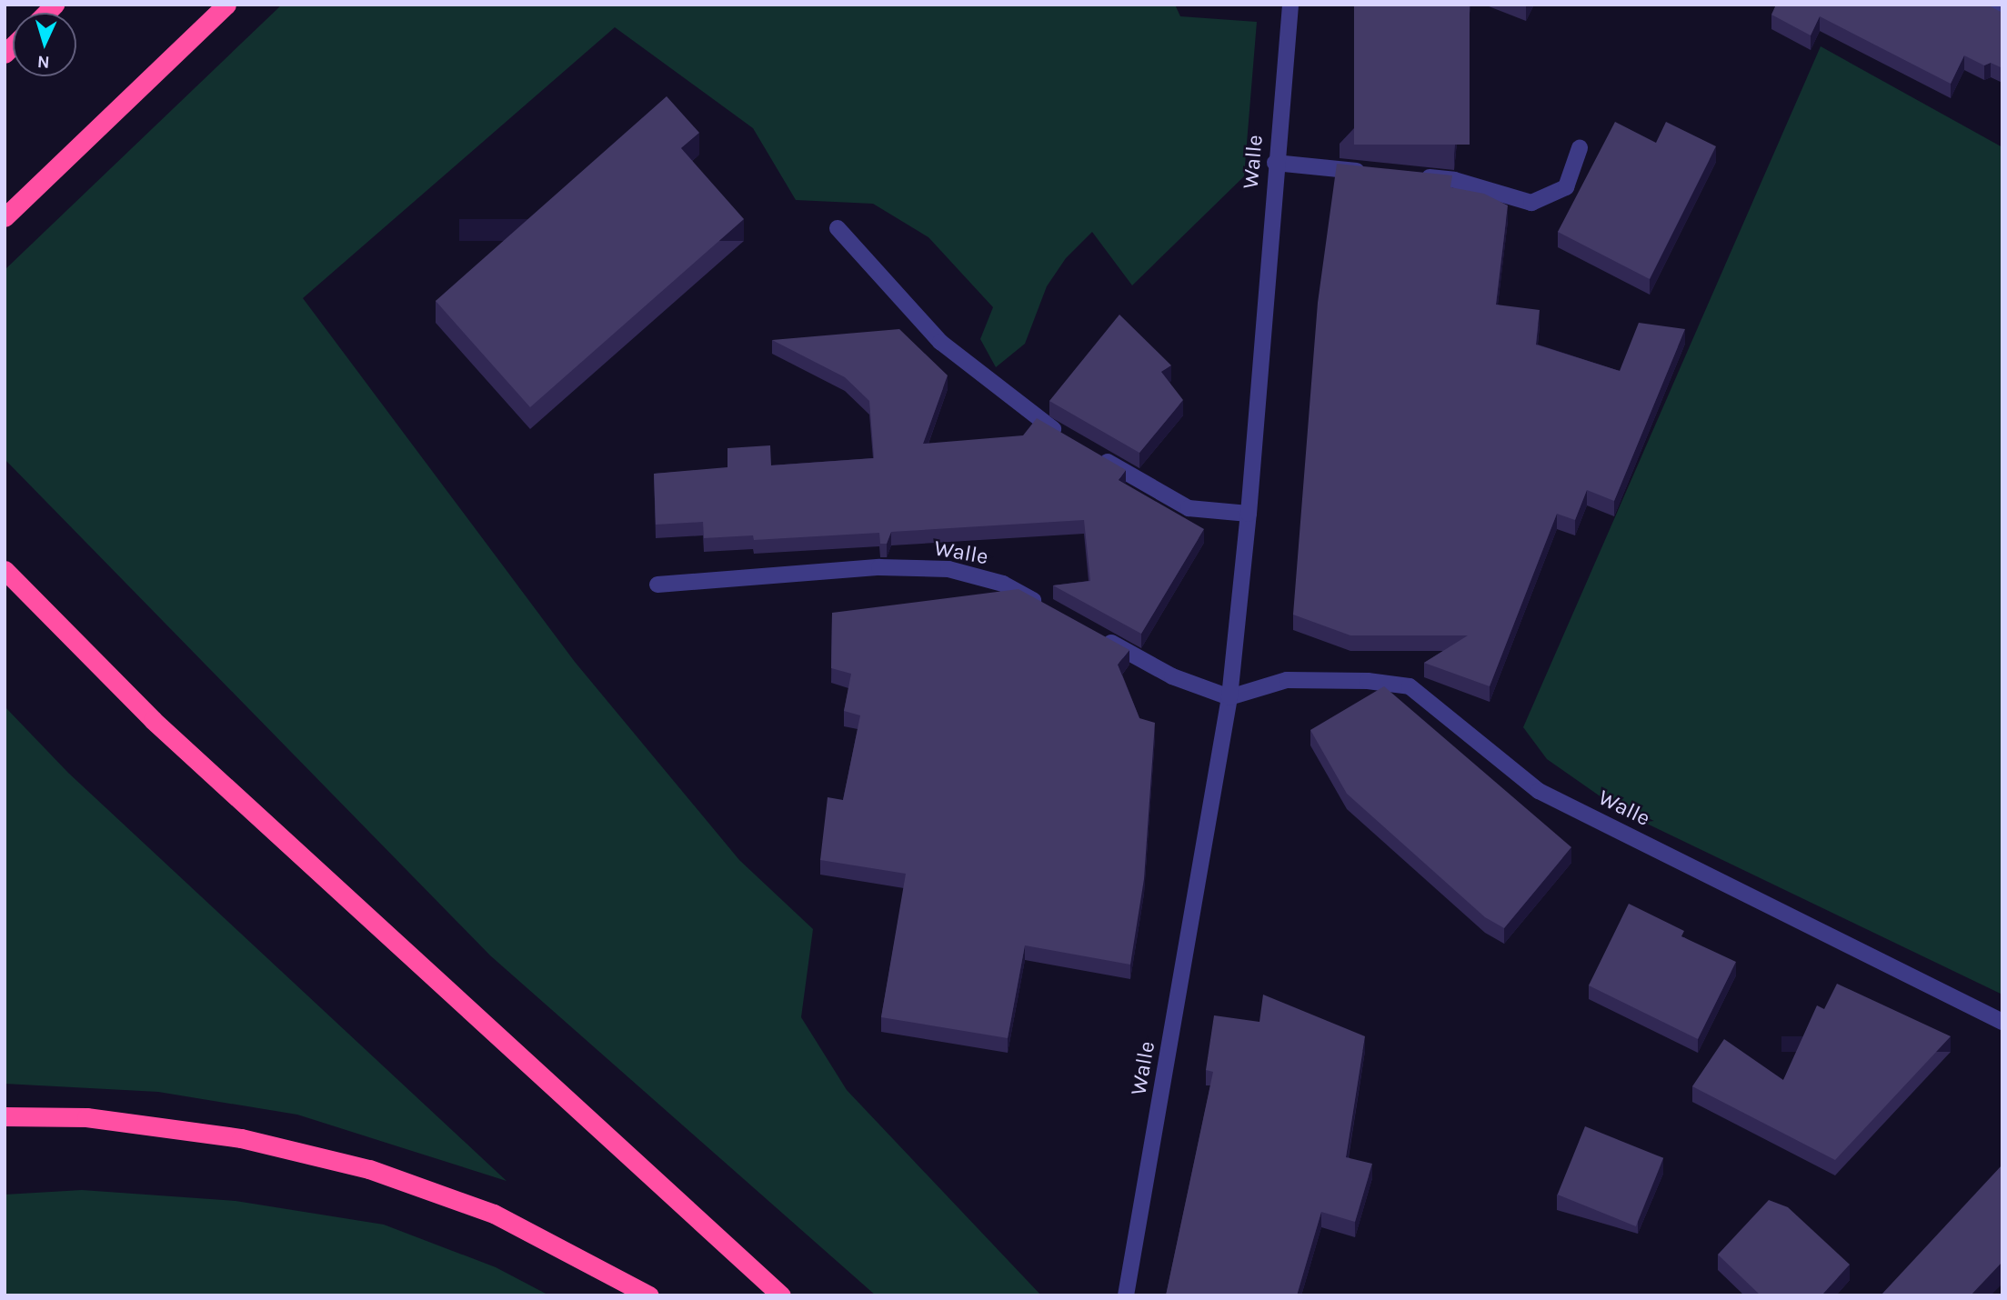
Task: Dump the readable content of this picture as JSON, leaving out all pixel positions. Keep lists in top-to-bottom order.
{
  "streets": {
    "street": ["Walle"]
  },
  "north": "bottom"
}
